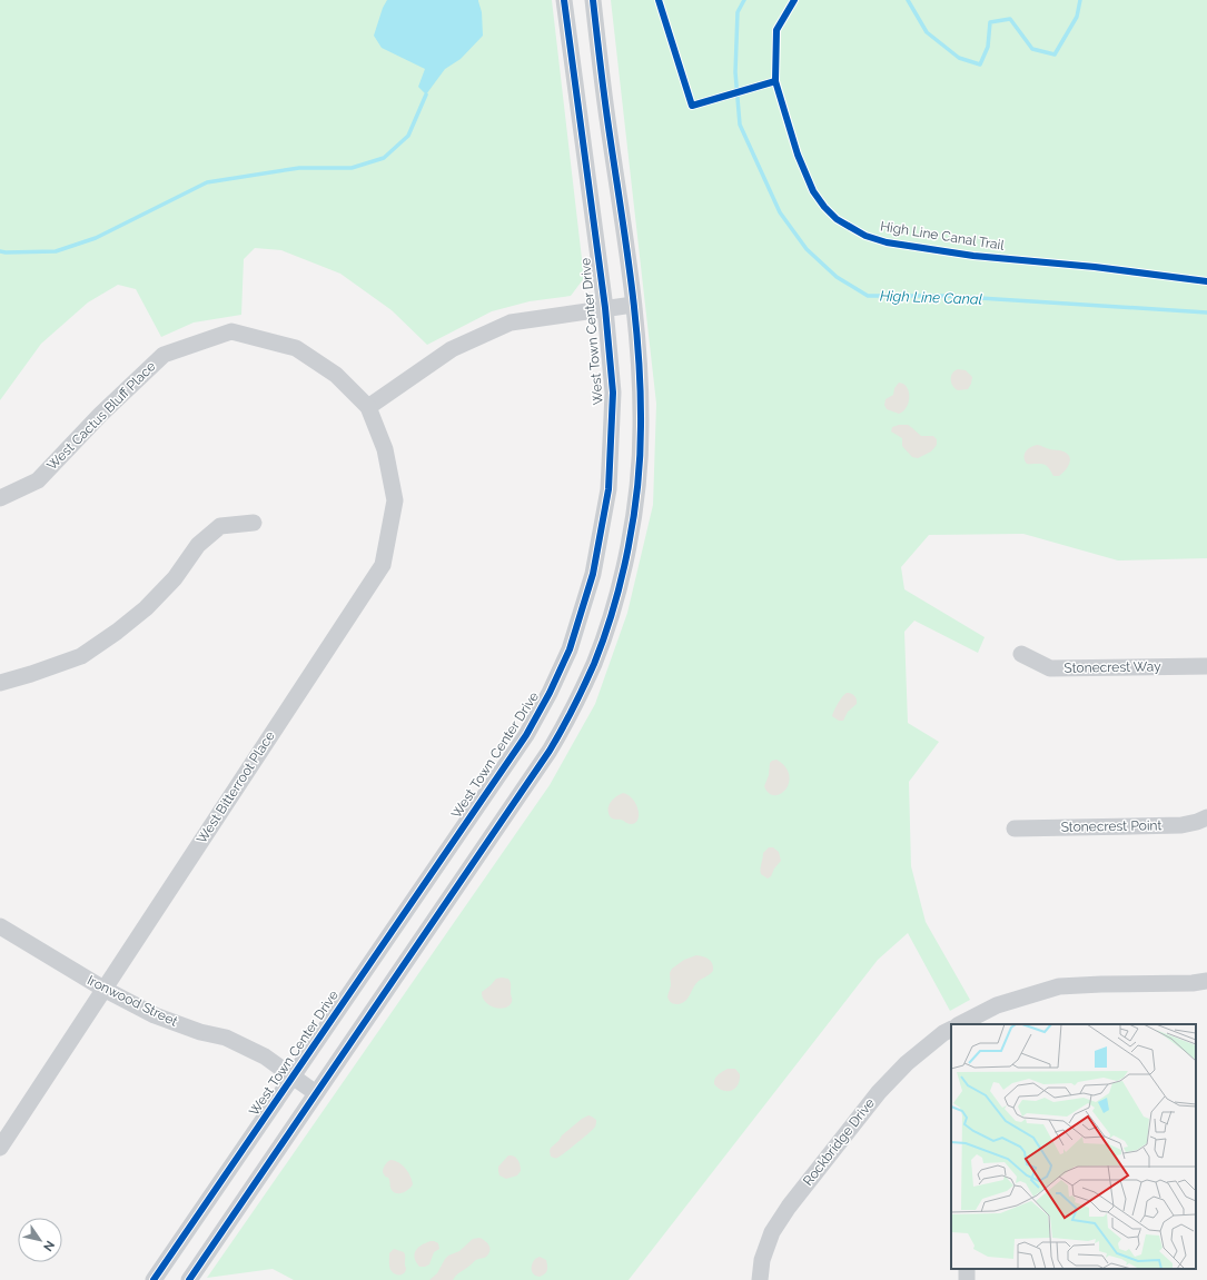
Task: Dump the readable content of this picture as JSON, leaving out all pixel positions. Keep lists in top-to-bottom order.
{
  "streets": {
    "street": [
      "West Town Center Drive",
      "West Cactus Bluff Place",
      "Stonecrest Way",
      "West Bitterroot Place",
      "Stonecrest Point",
      "Ironwood Street",
      "Rockbridge Drive"
    ],
    "cycle path": ["High Line Canal Trail"]
  },
  "crossings": [
    ["West Town Center Drive", "Ironwood Street"],
    ["West Cactus Bluff Place", "West Bitterroot Place"],
    ["West Bitterroot Place", "Ironwood Street"]
  ],
  "water": ["High Line Canal"],
  "north": "bottom right"
}
